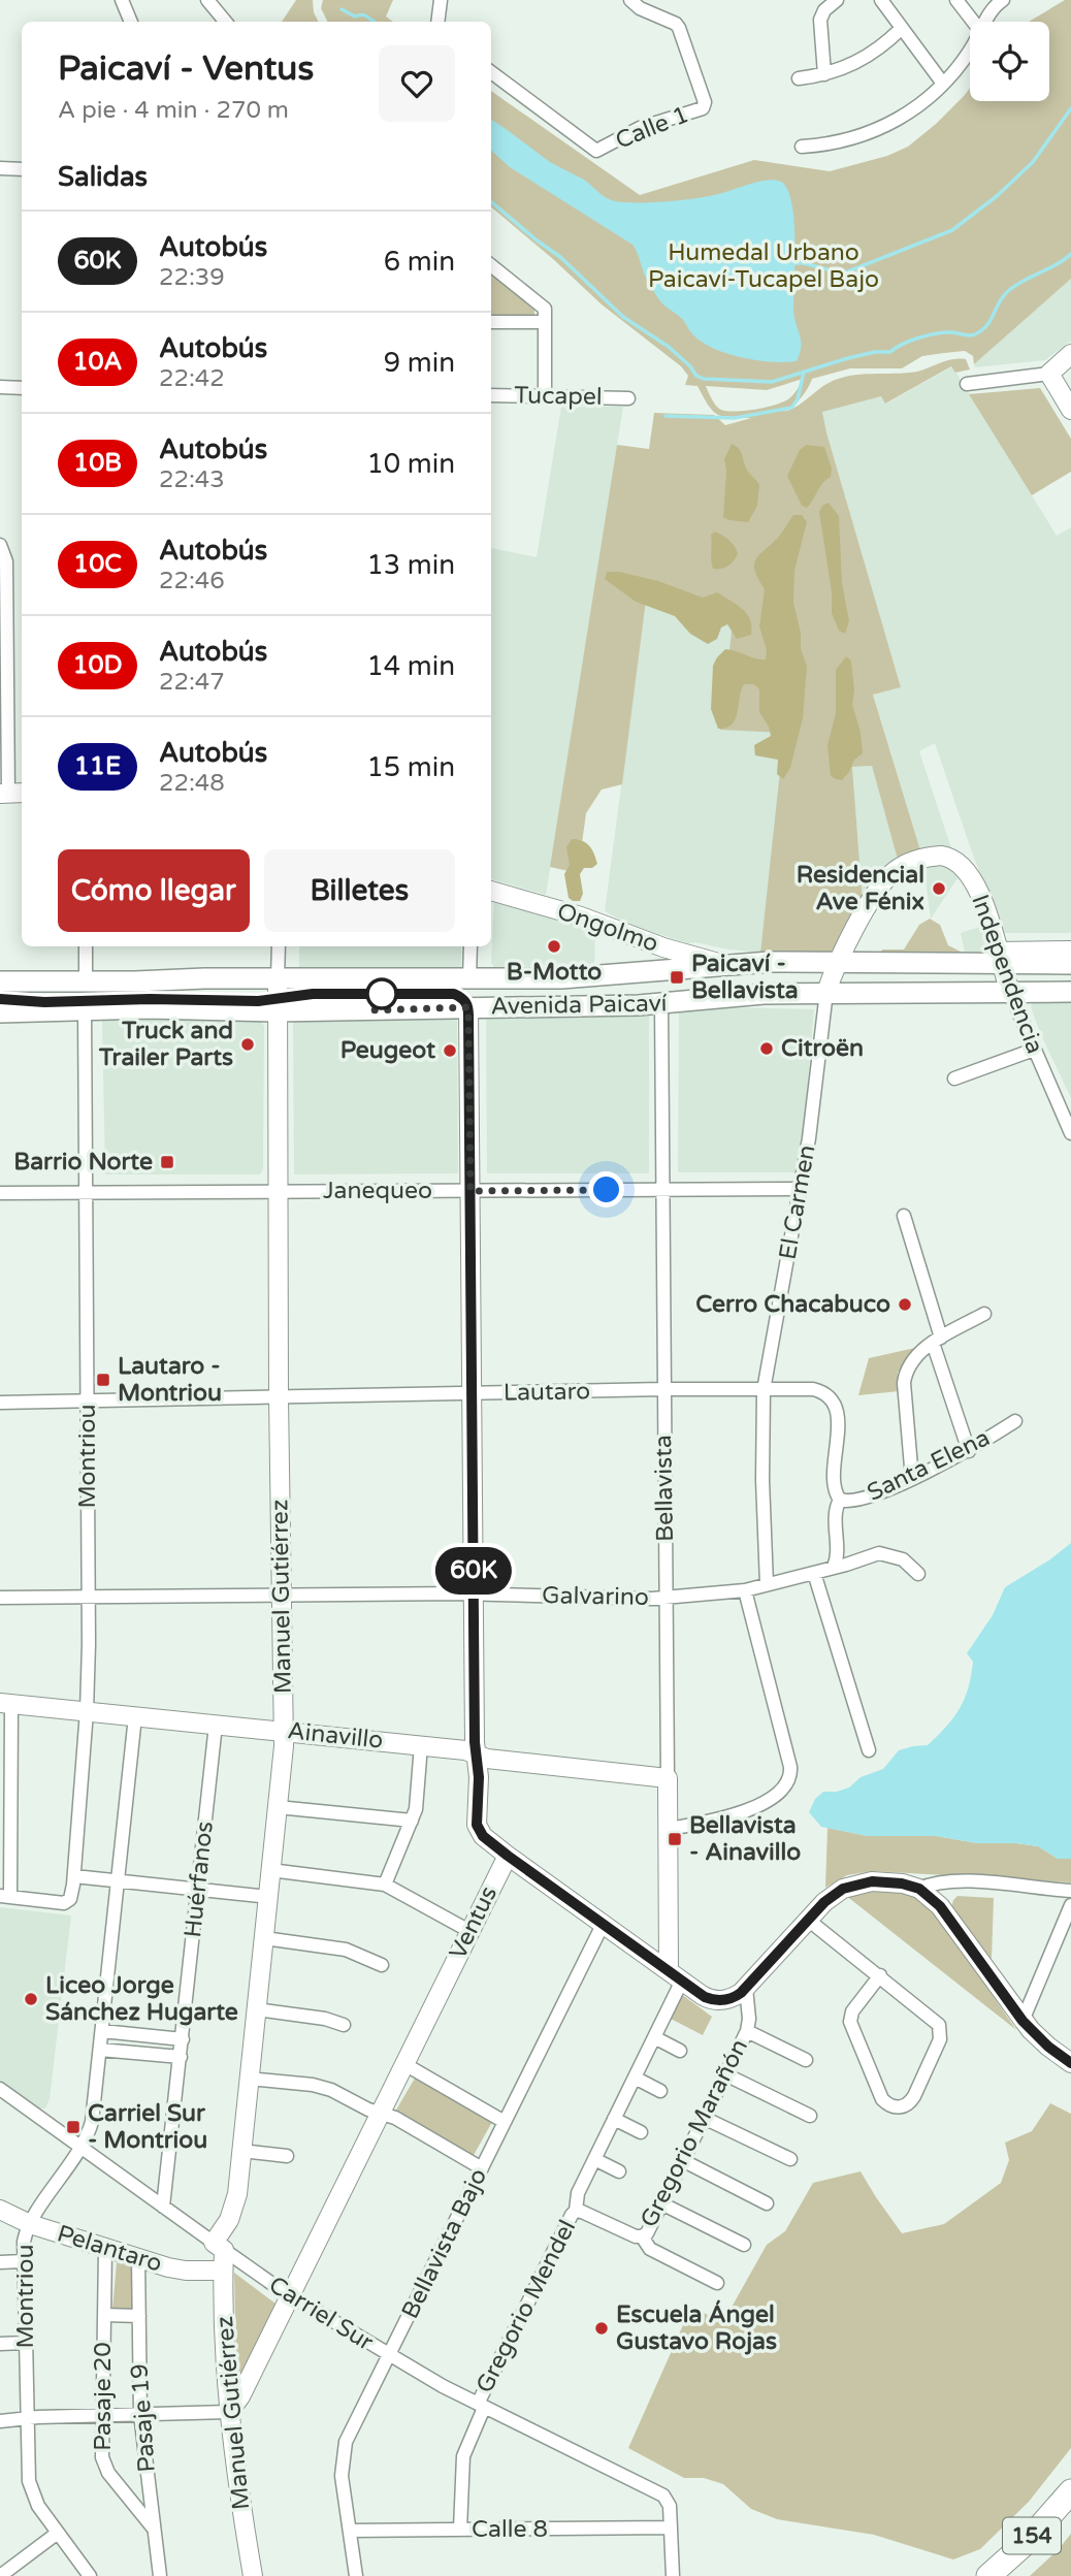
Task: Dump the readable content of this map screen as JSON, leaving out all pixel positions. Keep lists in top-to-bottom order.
{
  "streets": {
    "highway": ["154"],
    "main road": ["Avenida Paicaví"],
    "street": [
      "Calle 1",
      "Tucapel",
      "Ongolmo",
      "Independencia",
      "Janequeo",
      "El Carmen",
      "Lautaro",
      "Montriou",
      "Santa Elena",
      "Bellavista",
      "Manuel Gutiérrez",
      "Galvarino",
      "Ainavillo",
      "Huérfanos",
      "Ventus",
      "Gregorio Marañón",
      "Bellavista Bajo",
      "Pelantaro",
      "Gregorio Mendel",
      "Carriel Sur",
      "Pasaje 20",
      "Pasaje 19",
      "Calle 8"
    ]
  },
  "crossings": [
    ["Ongolmo", "Avenida Paicaví"],
    ["Independencia", "Avenida Paicaví"],
    ["Independencia", "El Carmen"],
    ["Avenida Paicaví", "El Carmen"],
    ["Avenida Paicaví", "Montriou"],
    ["Avenida Paicaví", "Bellavista"],
    ["Avenida Paicaví", "Manuel Gutiérrez"],
    ["Janequeo", "El Carmen"],
    ["Janequeo", "Montriou"],
    ["Janequeo", "Bellavista"],
    ["Janequeo", "Manuel Gutiérrez"],
    ["El Carmen", "Lautaro"],
    ["El Carmen", "Galvarino"],
    ["Lautaro", "Montriou"],
    ["Lautaro", "Santa Elena"],
    ["Lautaro", "Bellavista"],
    ["Lautaro", "Manuel Gutiérrez"],
    ["Lautaro", "Galvarino"],
    ["Montriou", "Galvarino"],
    ["Montriou", "Ainavillo"],
    ["Montriou", "Pelantaro"],
    ["Montriou", "Carriel Sur"],
    ["Bellavista", "Galvarino"],
    ["Bellavista", "Ainavillo"],
    ["Bellavista", "Gregorio Mendel"],
    ["Manuel Gutiérrez", "Galvarino"],
    ["Manuel Gutiérrez", "Ainavillo"],
    ["Manuel Gutiérrez", "Ventus"],
    ["Manuel Gutiérrez", "Pelantaro"],
    ["Manuel Gutiérrez", "Carriel Sur"],
    ["Ainavillo", "Huérfanos"],
    ["Huérfanos", "Carriel Sur"],
    ["Ventus", "Carriel Sur"],
    ["Bellavista Bajo", "Carriel Sur"],
    ["Bellavista Bajo", "Calle 8"],
    ["Pelantaro", "Pasaje 20"],
    ["Pelantaro", "Pasaje 19"],
    ["Gregorio Mendel", "Carriel Sur"],
    ["Gregorio Mendel", "Calle 8"],
    ["Carriel Sur", "Calle 8"],
    ["Pasaje 20", "Pasaje 19"]
  ],
  "parks": ["Humedal Urbano Paicaví-Tucapel Bajo"],
  "places": {
    "other": [
      "Residencial Ave Fénix",
      "B-Motto",
      "Truck and Trailer Parts",
      "Citroën",
      "Peugeot",
      "Cerro Chacabuco",
      "Liceo Jorge Sánchez Hugarte",
      "Escuela Ángel Gustavo Rojas"
    ],
    "transit": [
      "Paicaví - Bellavista",
      "Barrio Norte",
      "Lautaro - Montriou",
      "Bellavista - Ainavillo",
      "Carriel Sur - Montriou"
    ]
  },
  "lines": ["bus line 60K"],
  "page": {
    "on_map": "60K",
    "heading": [
      ["Paicaví - Ventus", "A pie · 4 min · 270 m"],
      "Salidas"
    ],
    "list": [
      {
        "mark": "60K",
        "name": "Autobús",
        "note": "22:39",
        "value": "6 min"
      },
      {
        "mark": "10A",
        "name": "Autobús",
        "note": "22:42",
        "value": "9 min"
      },
      {
        "mark": "10B",
        "name": "Autobús",
        "note": "22:43",
        "value": "10 min"
      },
      {
        "mark": "10C",
        "name": "Autobús",
        "note": "22:46",
        "value": "13 min"
      },
      {
        "mark": "10D",
        "name": "Autobús",
        "note": "22:47",
        "value": "14 min"
      },
      {
        "mark": "11E",
        "name": "Autobús",
        "note": "22:48",
        "value": "15 min"
      }
    ],
    "buttons": ["Cómo llegar", "Billetes"]
  }
}
